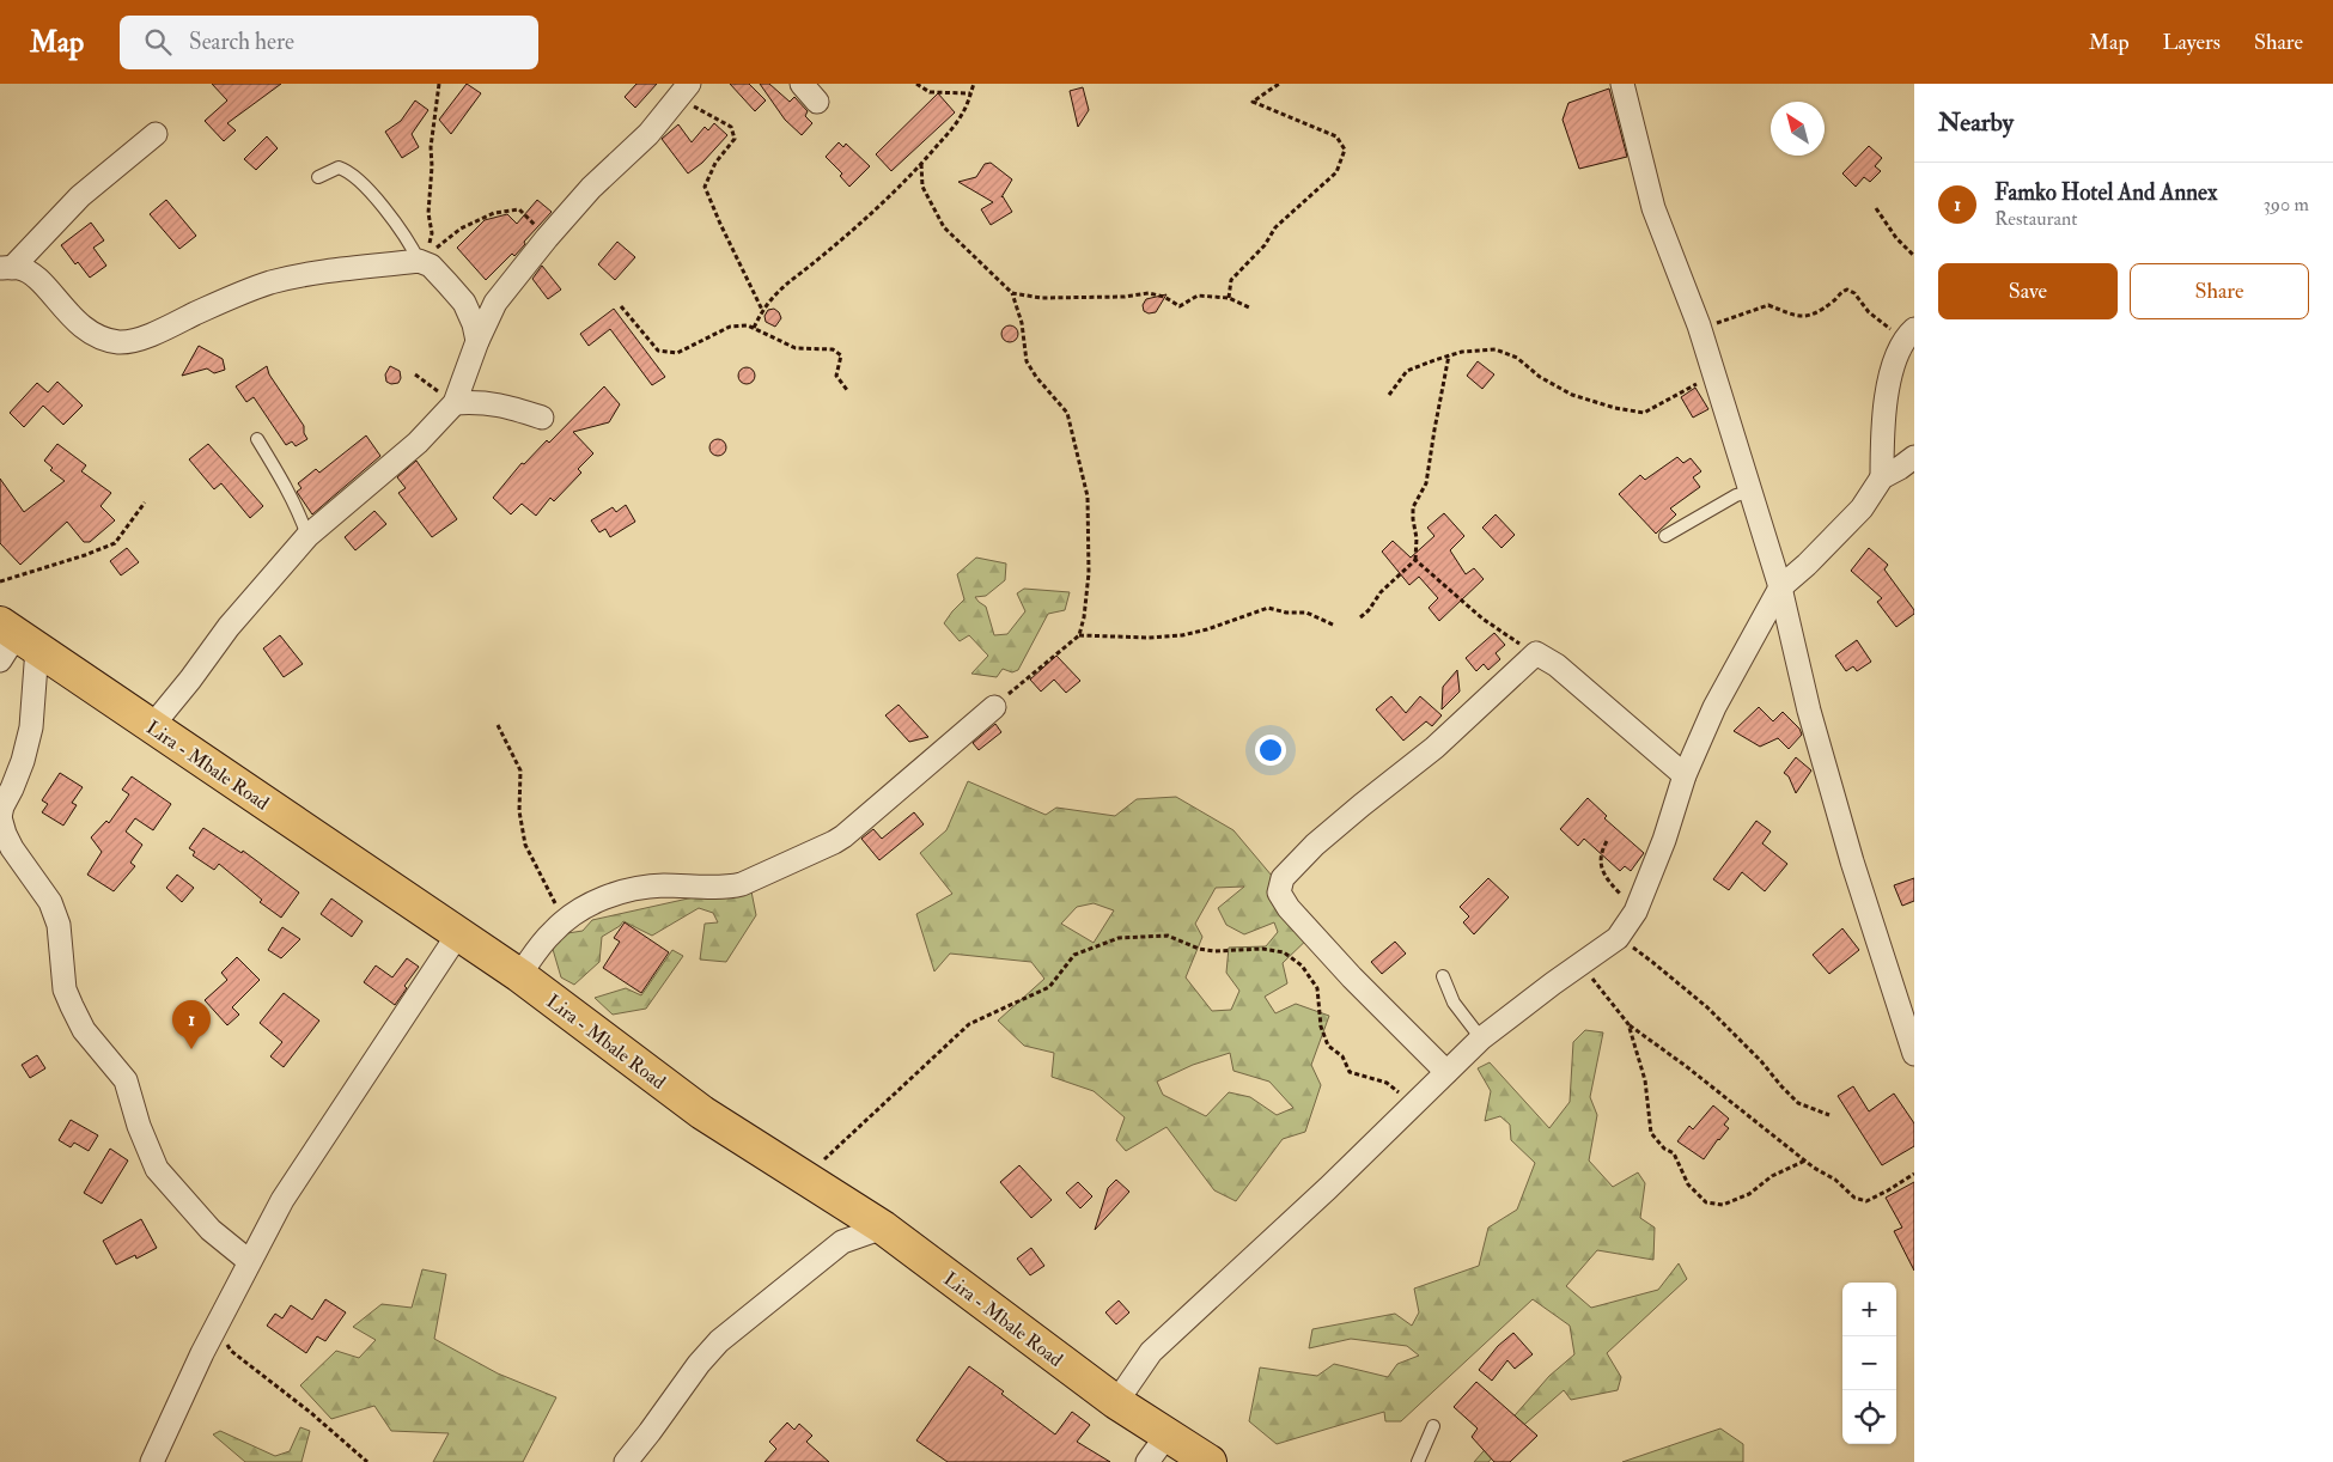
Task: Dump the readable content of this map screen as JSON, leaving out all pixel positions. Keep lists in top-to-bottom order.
{
  "streets": {
    "main road": ["Lira - Mbale Road"]
  },
  "north": "top left",
  "page": {
    "header": "Map",
    "search": "Search here",
    "nav": ["Map", "Layers", "Share"],
    "heading": "Nearby",
    "list": [
      {
        "mark": "1",
        "name": "Famko Hotel And Annex",
        "note": "Restaurant",
        "value": "390 m"
      }
    ],
    "buttons": ["Save", "Share"],
    "pins": "1",
    "map_buttons": ["+", "−"]
  }
}
